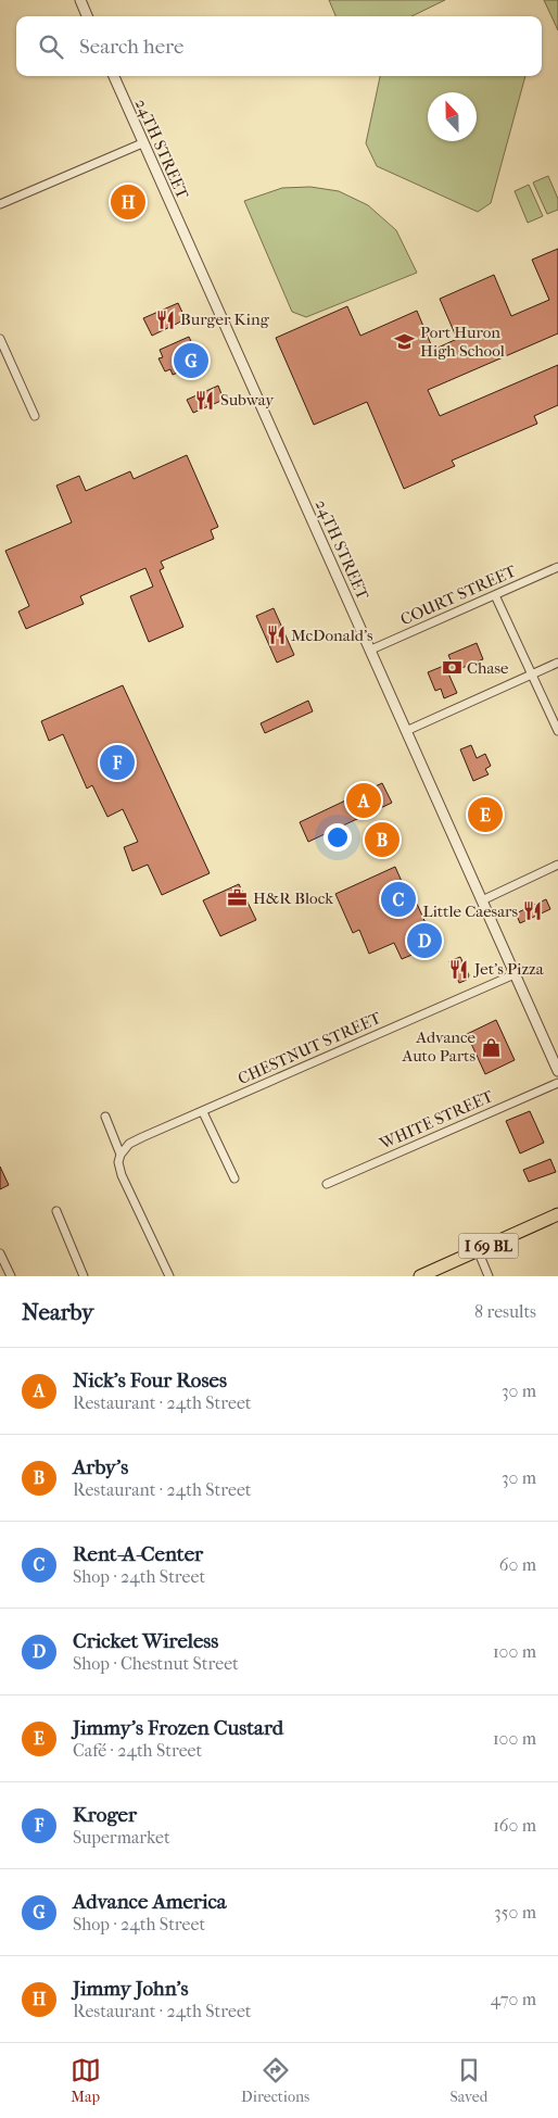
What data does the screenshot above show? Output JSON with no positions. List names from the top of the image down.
{
  "streets": {
    "main road": ["I 69 BL"],
    "street": [
      "24TH STREET",
      "COURT STREET",
      "CHESTNUT STREET",
      "WHITE STREET"
    ]
  },
  "crossings": [
    ["24TH STREET", "COURT STREET"],
    ["24TH STREET", "CHESTNUT STREET"]
  ],
  "places": {
    "restaurant": [
      "Burger King",
      "Subway",
      "McDonald's",
      "Little Caesars",
      "Jet's Pizza"
    ],
    "school or university": ["Port Huron High School"],
    "bank": ["Chase"],
    "office": ["H&R Block"],
    "shop": ["Advance Auto Parts"]
  },
  "north": "top",
  "page": {
    "search": "Search here",
    "pins": [
      "H",
      "G",
      "F",
      "A",
      "E",
      "B",
      "C",
      "D"
    ],
    "heading": ["Nearby", "8 results"],
    "list": [
      {
        "mark": "A",
        "name": "Nick's Four Roses",
        "note": "Restaurant · 24th Street",
        "value": "30 m"
      },
      {
        "mark": "B",
        "name": "Arby's",
        "note": "Restaurant · 24th Street",
        "value": "30 m"
      },
      {
        "mark": "C",
        "name": "Rent-A-Center",
        "note": "Shop · 24th Street",
        "value": "60 m"
      },
      {
        "mark": "D",
        "name": "Cricket Wireless",
        "note": "Shop · Chestnut Street",
        "value": "100 m"
      },
      {
        "mark": "E",
        "name": "Jimmy's Frozen Custard",
        "note": "Café · 24th Street",
        "value": "100 m"
      },
      {
        "mark": "F",
        "name": "Kroger",
        "note": "Supermarket",
        "value": "160 m"
      },
      {
        "mark": "G",
        "name": "Advance America",
        "note": "Shop · 24th Street",
        "value": "350 m"
      },
      {
        "mark": "H",
        "name": "Jimmy John's",
        "note": "Restaurant · 24th Street",
        "value": "470 m"
      }
    ],
    "nav": ["Map", "Directions", "Saved"]
  }
}
